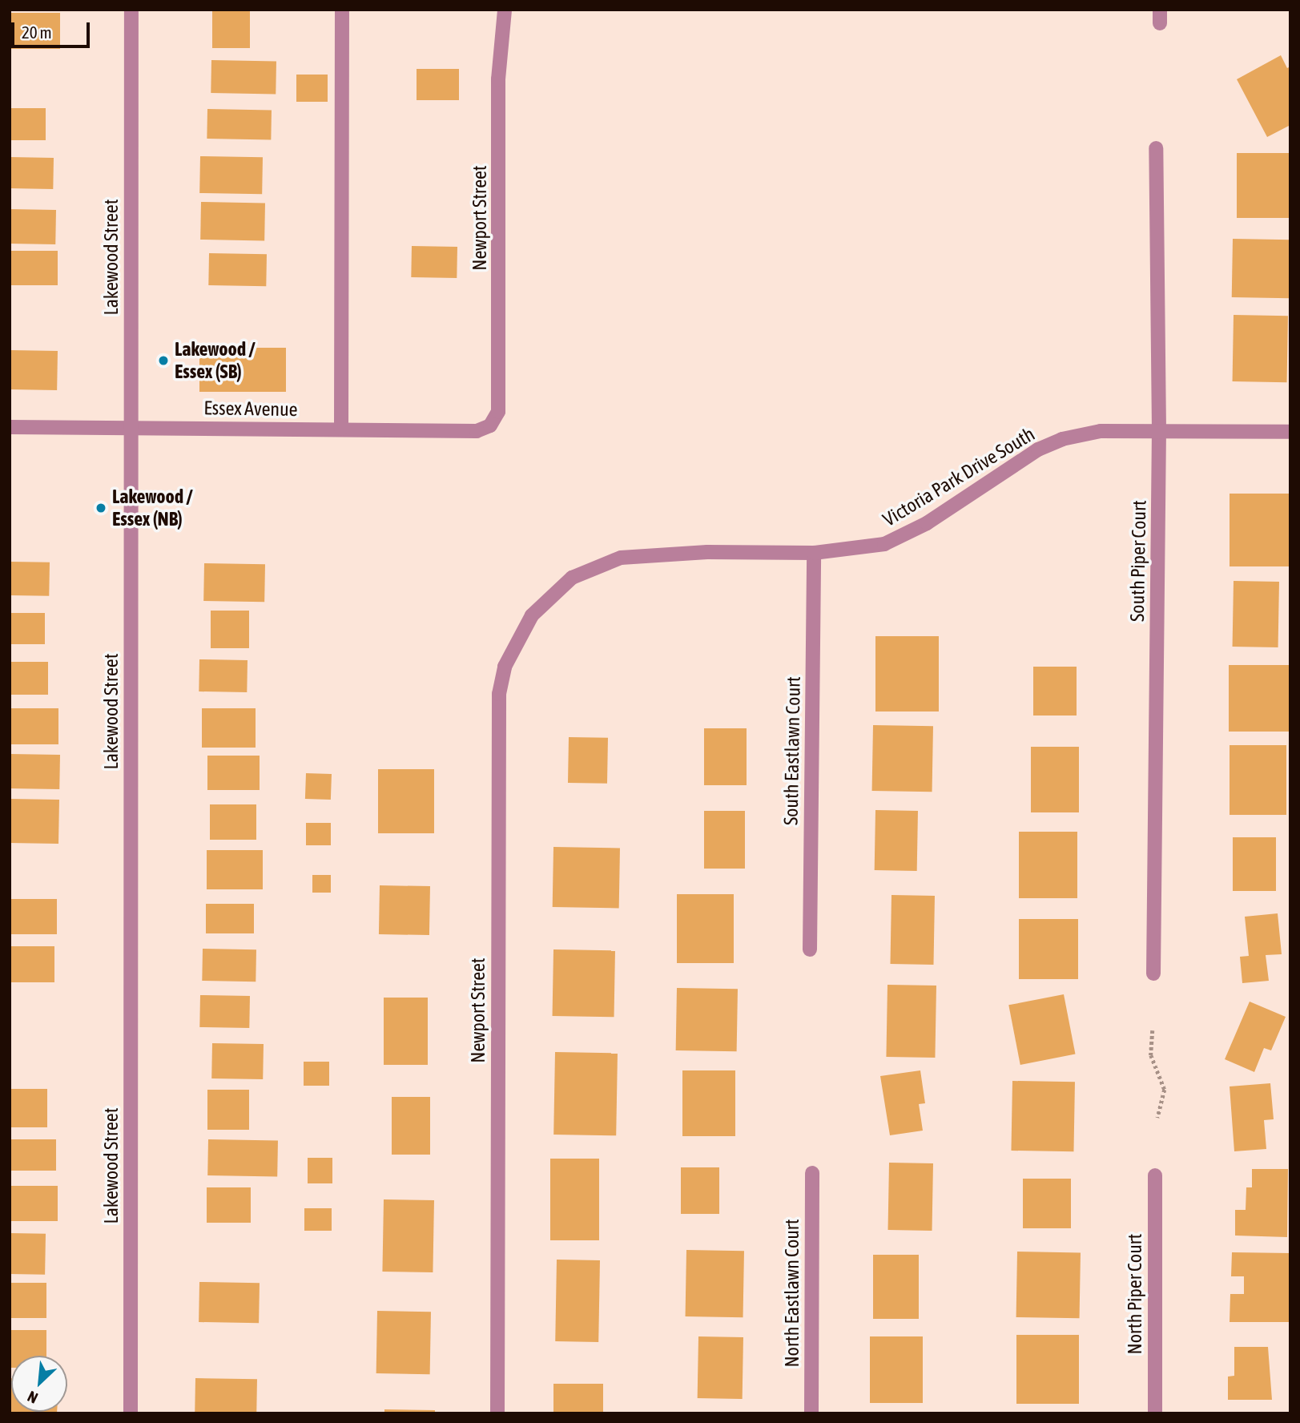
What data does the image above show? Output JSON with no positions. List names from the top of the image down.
{
  "streets": {
    "street": [
      "Newport Street",
      "Lakewood Street",
      "Essex Avenue",
      "Victoria Park Drive South",
      "South Piper Court",
      "South Eastlawn Court",
      "North Eastlawn Court",
      "North Piper Court"
    ]
  },
  "crossings": [
    ["Newport Street", "Essex Avenue"],
    ["Newport Street", "Victoria Park Drive South"],
    ["Lakewood Street", "Essex Avenue"],
    ["Victoria Park Drive South", "South Piper Court"],
    ["Victoria Park Drive South", "South Eastlawn Court"]
  ],
  "places": ["Lakewood / Essex (SB)", "Lakewood / Essex (NB)"],
  "scale_bar": "20 m",
  "north": "bottom left"
}
